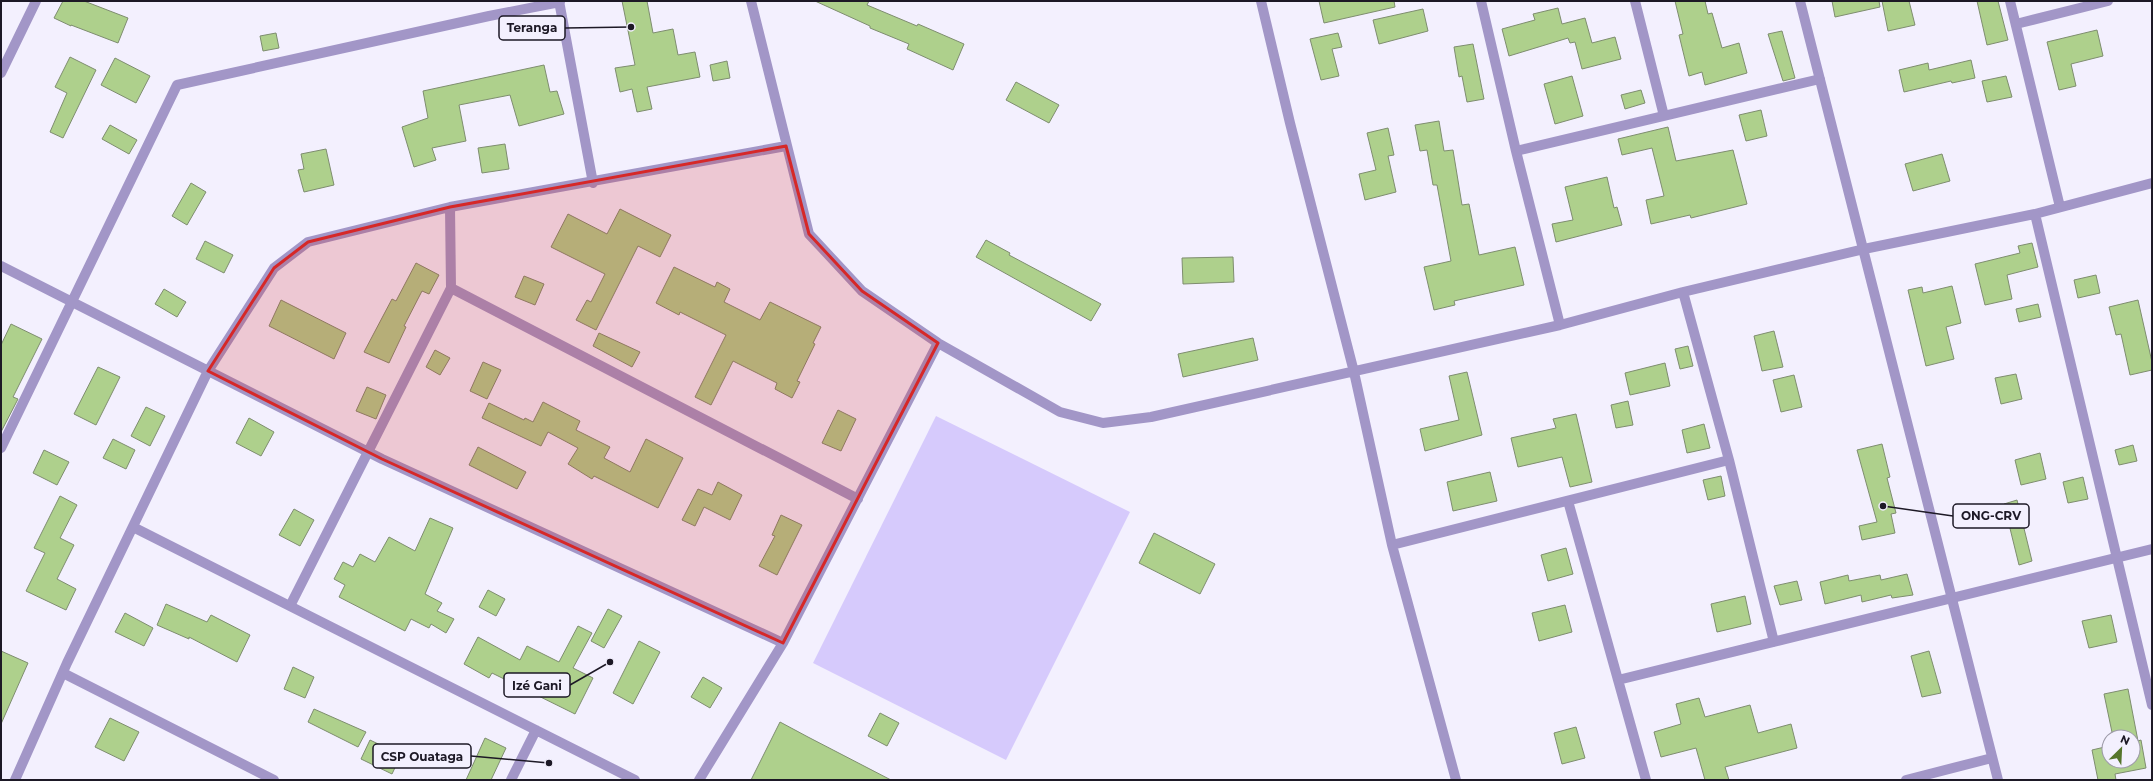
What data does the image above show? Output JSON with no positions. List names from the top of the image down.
{
  "places": [
    "Teranga",
    "ONG-CRV",
    "Izé Gani",
    "CSP Ouataga"
  ],
  "north": "top right"
}
